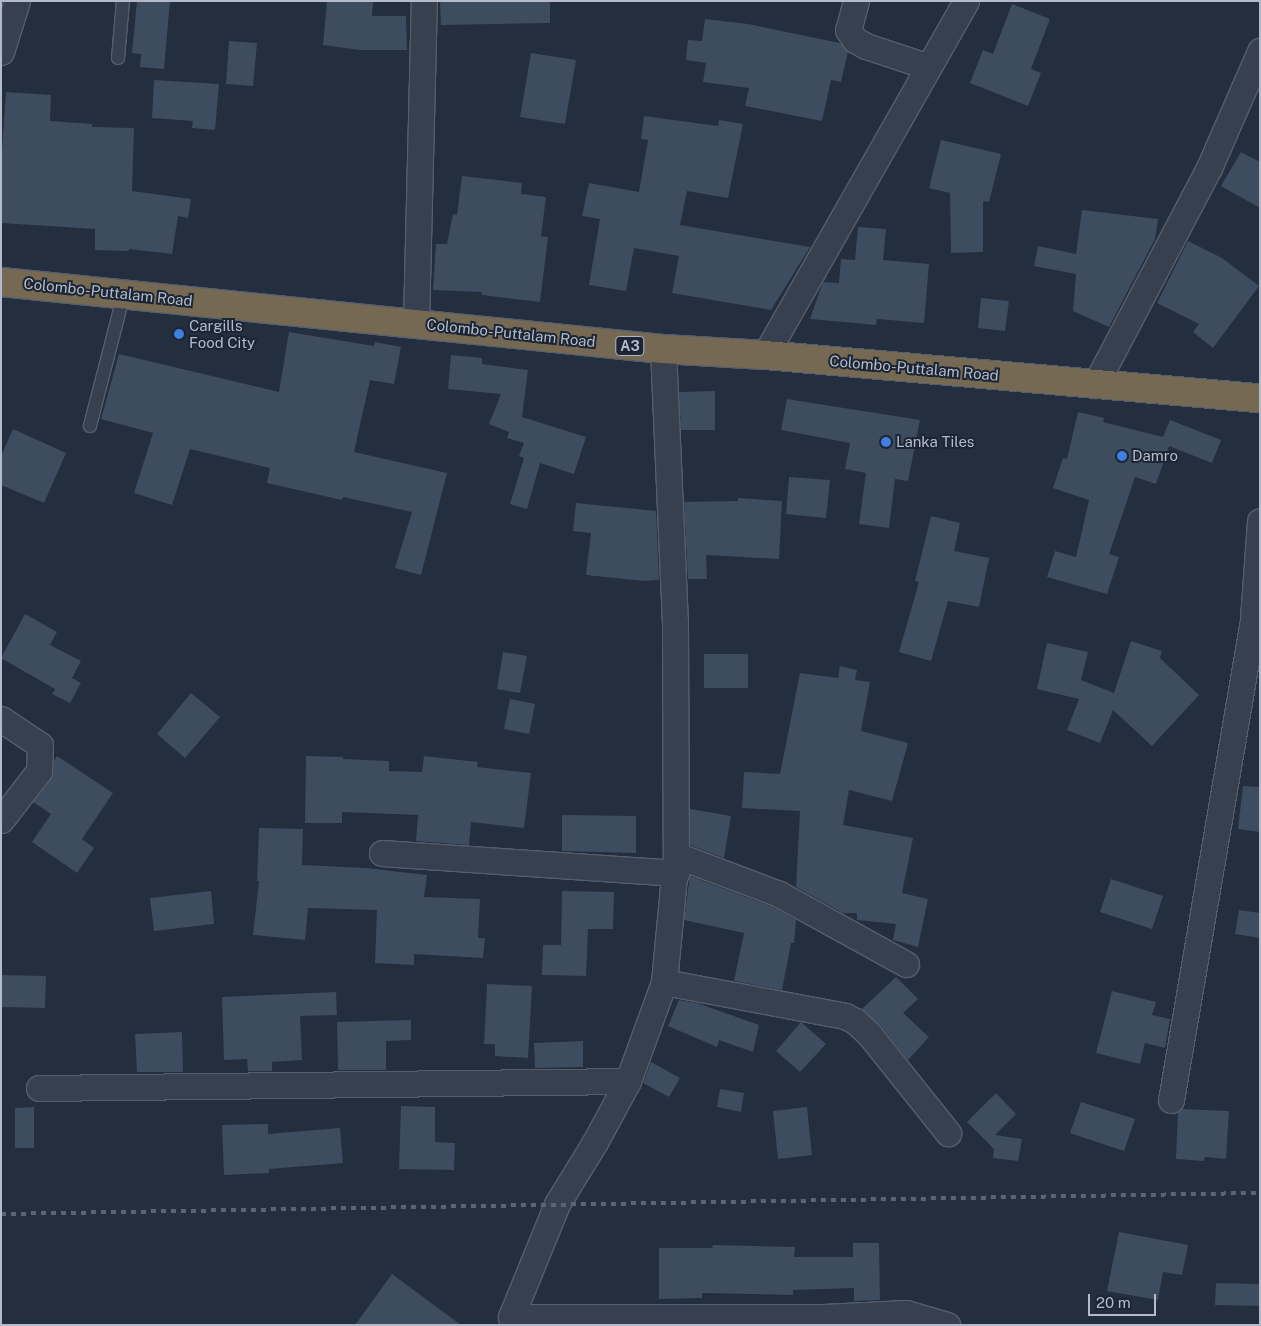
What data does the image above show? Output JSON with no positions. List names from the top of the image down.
{
  "streets": {
    "highway": ["Colombo-Puttalam Road", "A3"]
  },
  "places": ["Cargills Food City", "Lanka Tiles", "Damro"],
  "scale_bar": "20 m"
}
